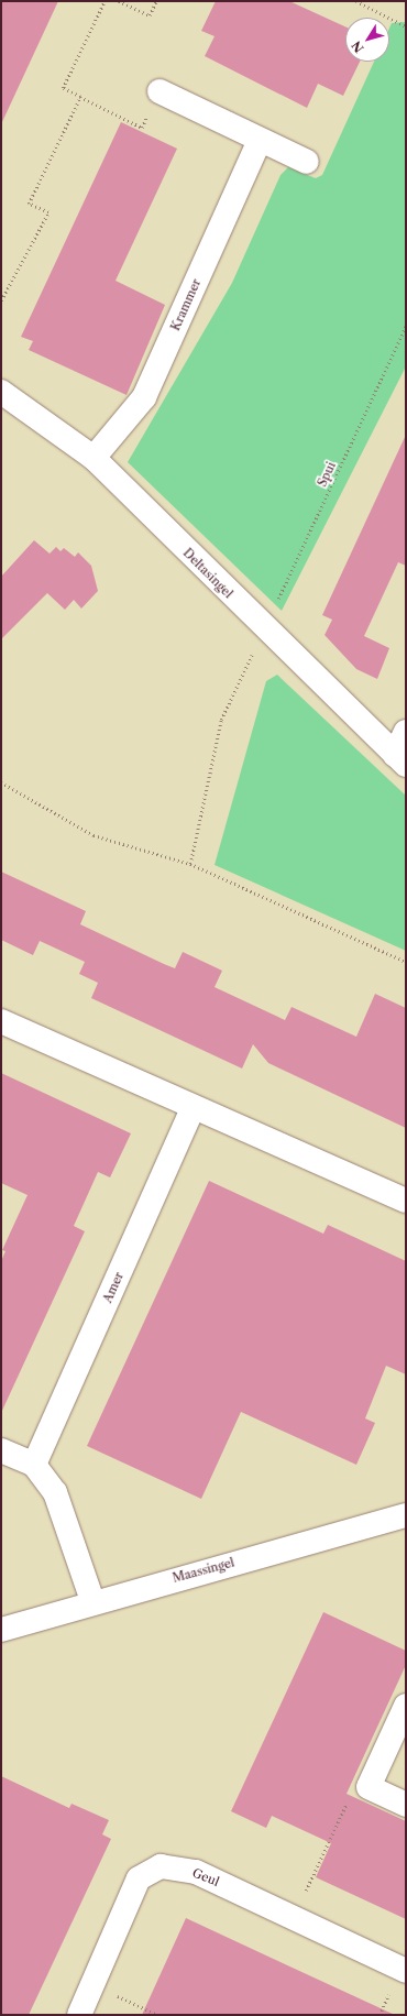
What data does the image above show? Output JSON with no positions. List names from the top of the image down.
{
  "streets": {
    "street": [
      "Krammer",
      "Deltasingel",
      "Amer",
      "Maassingel",
      "Geul"
    ],
    "path": ["Spui"]
  },
  "crossings": [
    ["Krammer", "Deltasingel"],
    ["Spui", "Deltasingel"]
  ],
  "north": "bottom left"
}
